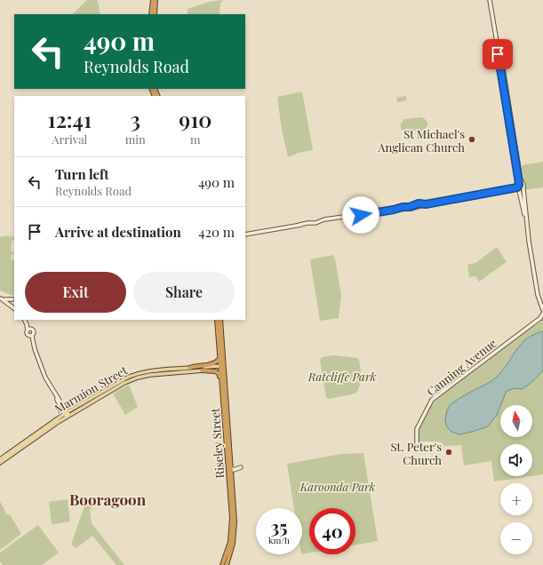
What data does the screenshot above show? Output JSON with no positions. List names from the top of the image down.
{
  "streets": {
    "highway": ["Riseley Street"],
    "main road": ["Marmion Street"],
    "street": ["Canning Avenue"]
  },
  "crossings": [
    ["Marmion Street", "Riseley Street"]
  ],
  "districts": ["Booragoon"],
  "parks": ["Ratcliffe Park", "Karoonda Park"],
  "places": ["St Michael's Anglican Church", "St. Peter's Church"],
  "north": "top",
  "page": {
    "turn": ["490 m", "Reynolds Road"],
    "eta": [
      "12:41",
      "Arrival",
      "3",
      "min",
      "910",
      "m"
    ],
    "list": [
      {
        "name": "Turn left",
        "note": "Reynolds Road",
        "value": "490 m"
      },
      {
        "name": "Arrive at destination",
        "value": "420 m"
      }
    ],
    "buttons": ["Exit", "Share"],
    "map_buttons": ["+", "−"],
    "speed": "35 km/h",
    "limit": "40"
  }
}
